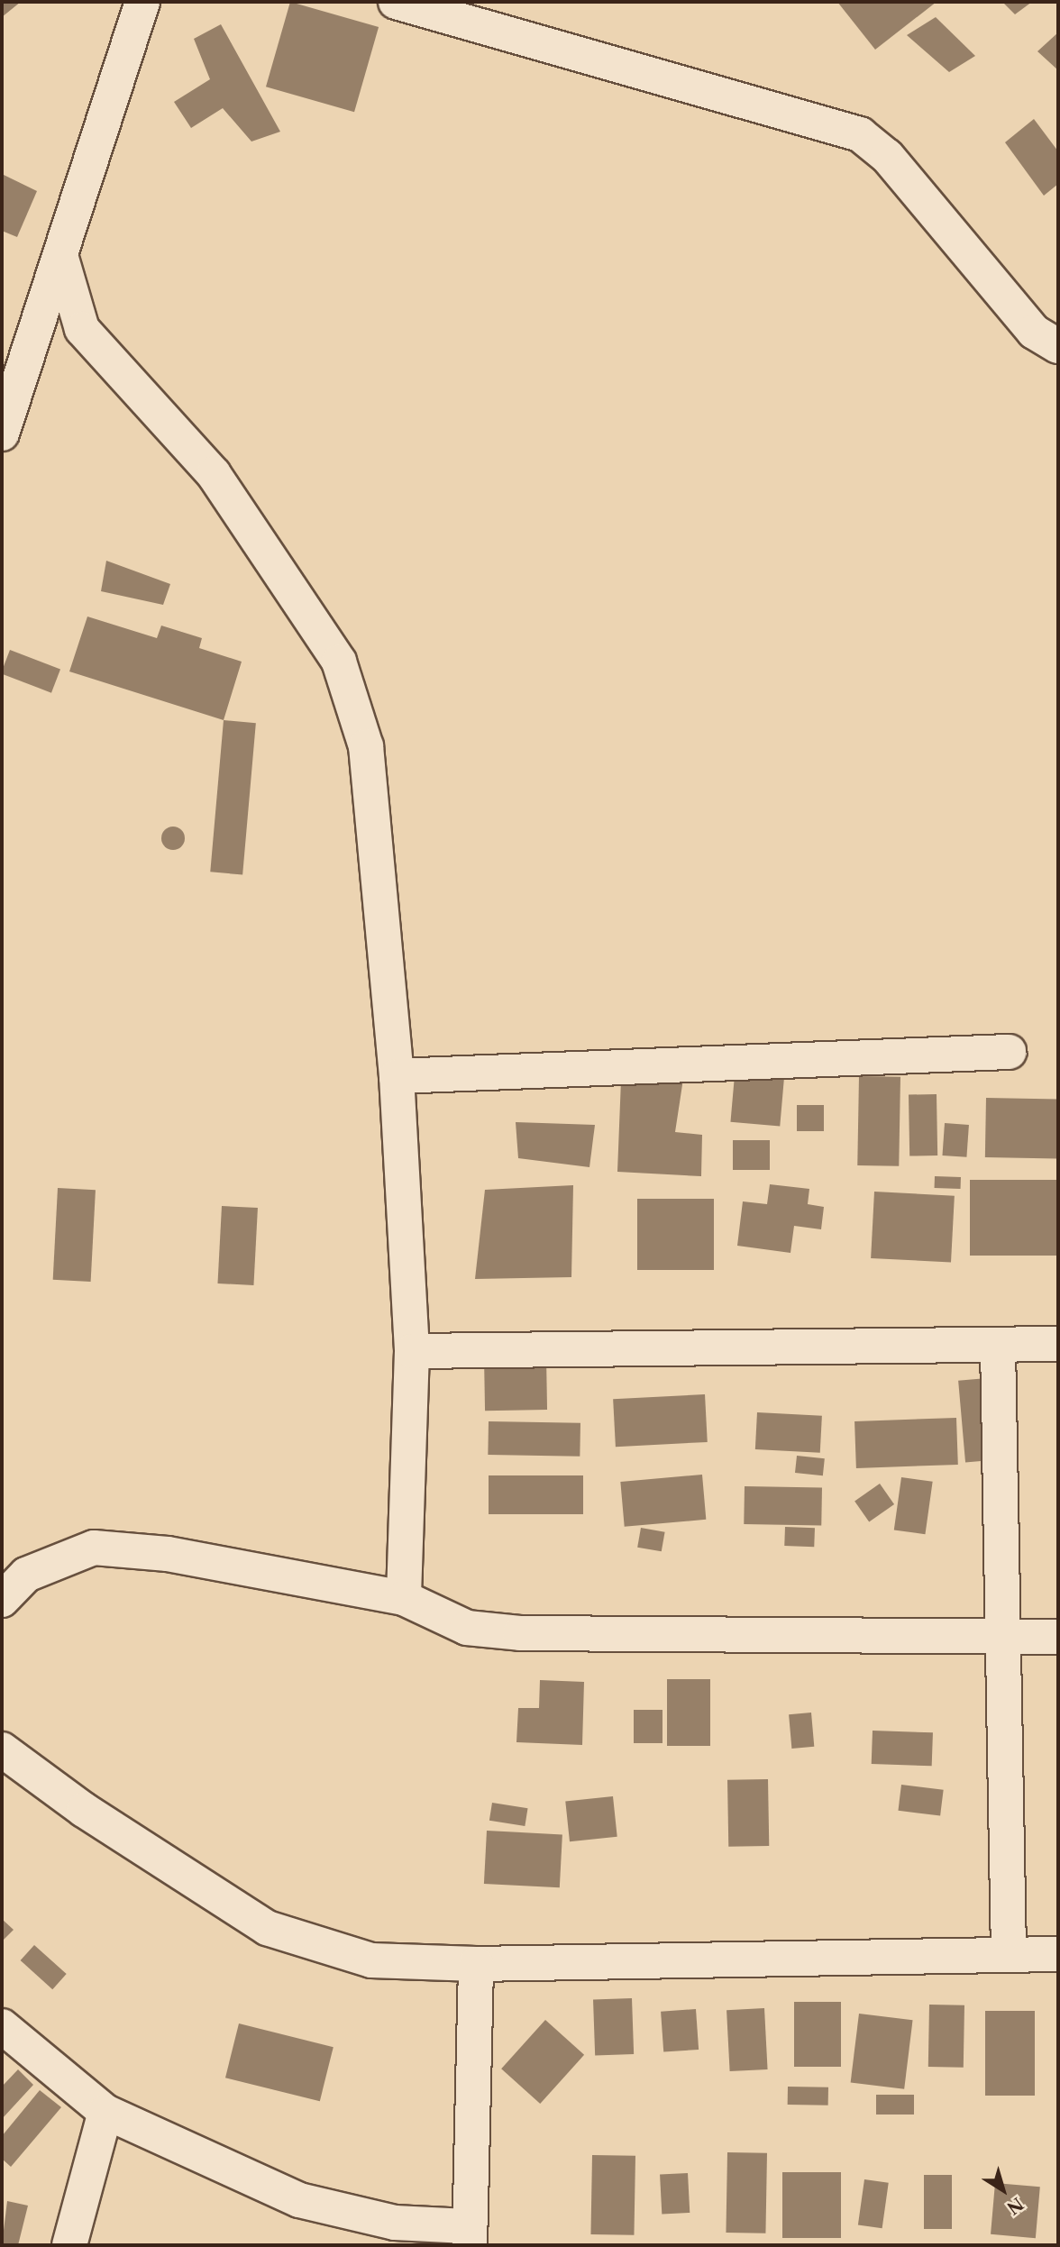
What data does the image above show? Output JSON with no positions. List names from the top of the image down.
{
  "north": "bottom right"
}
